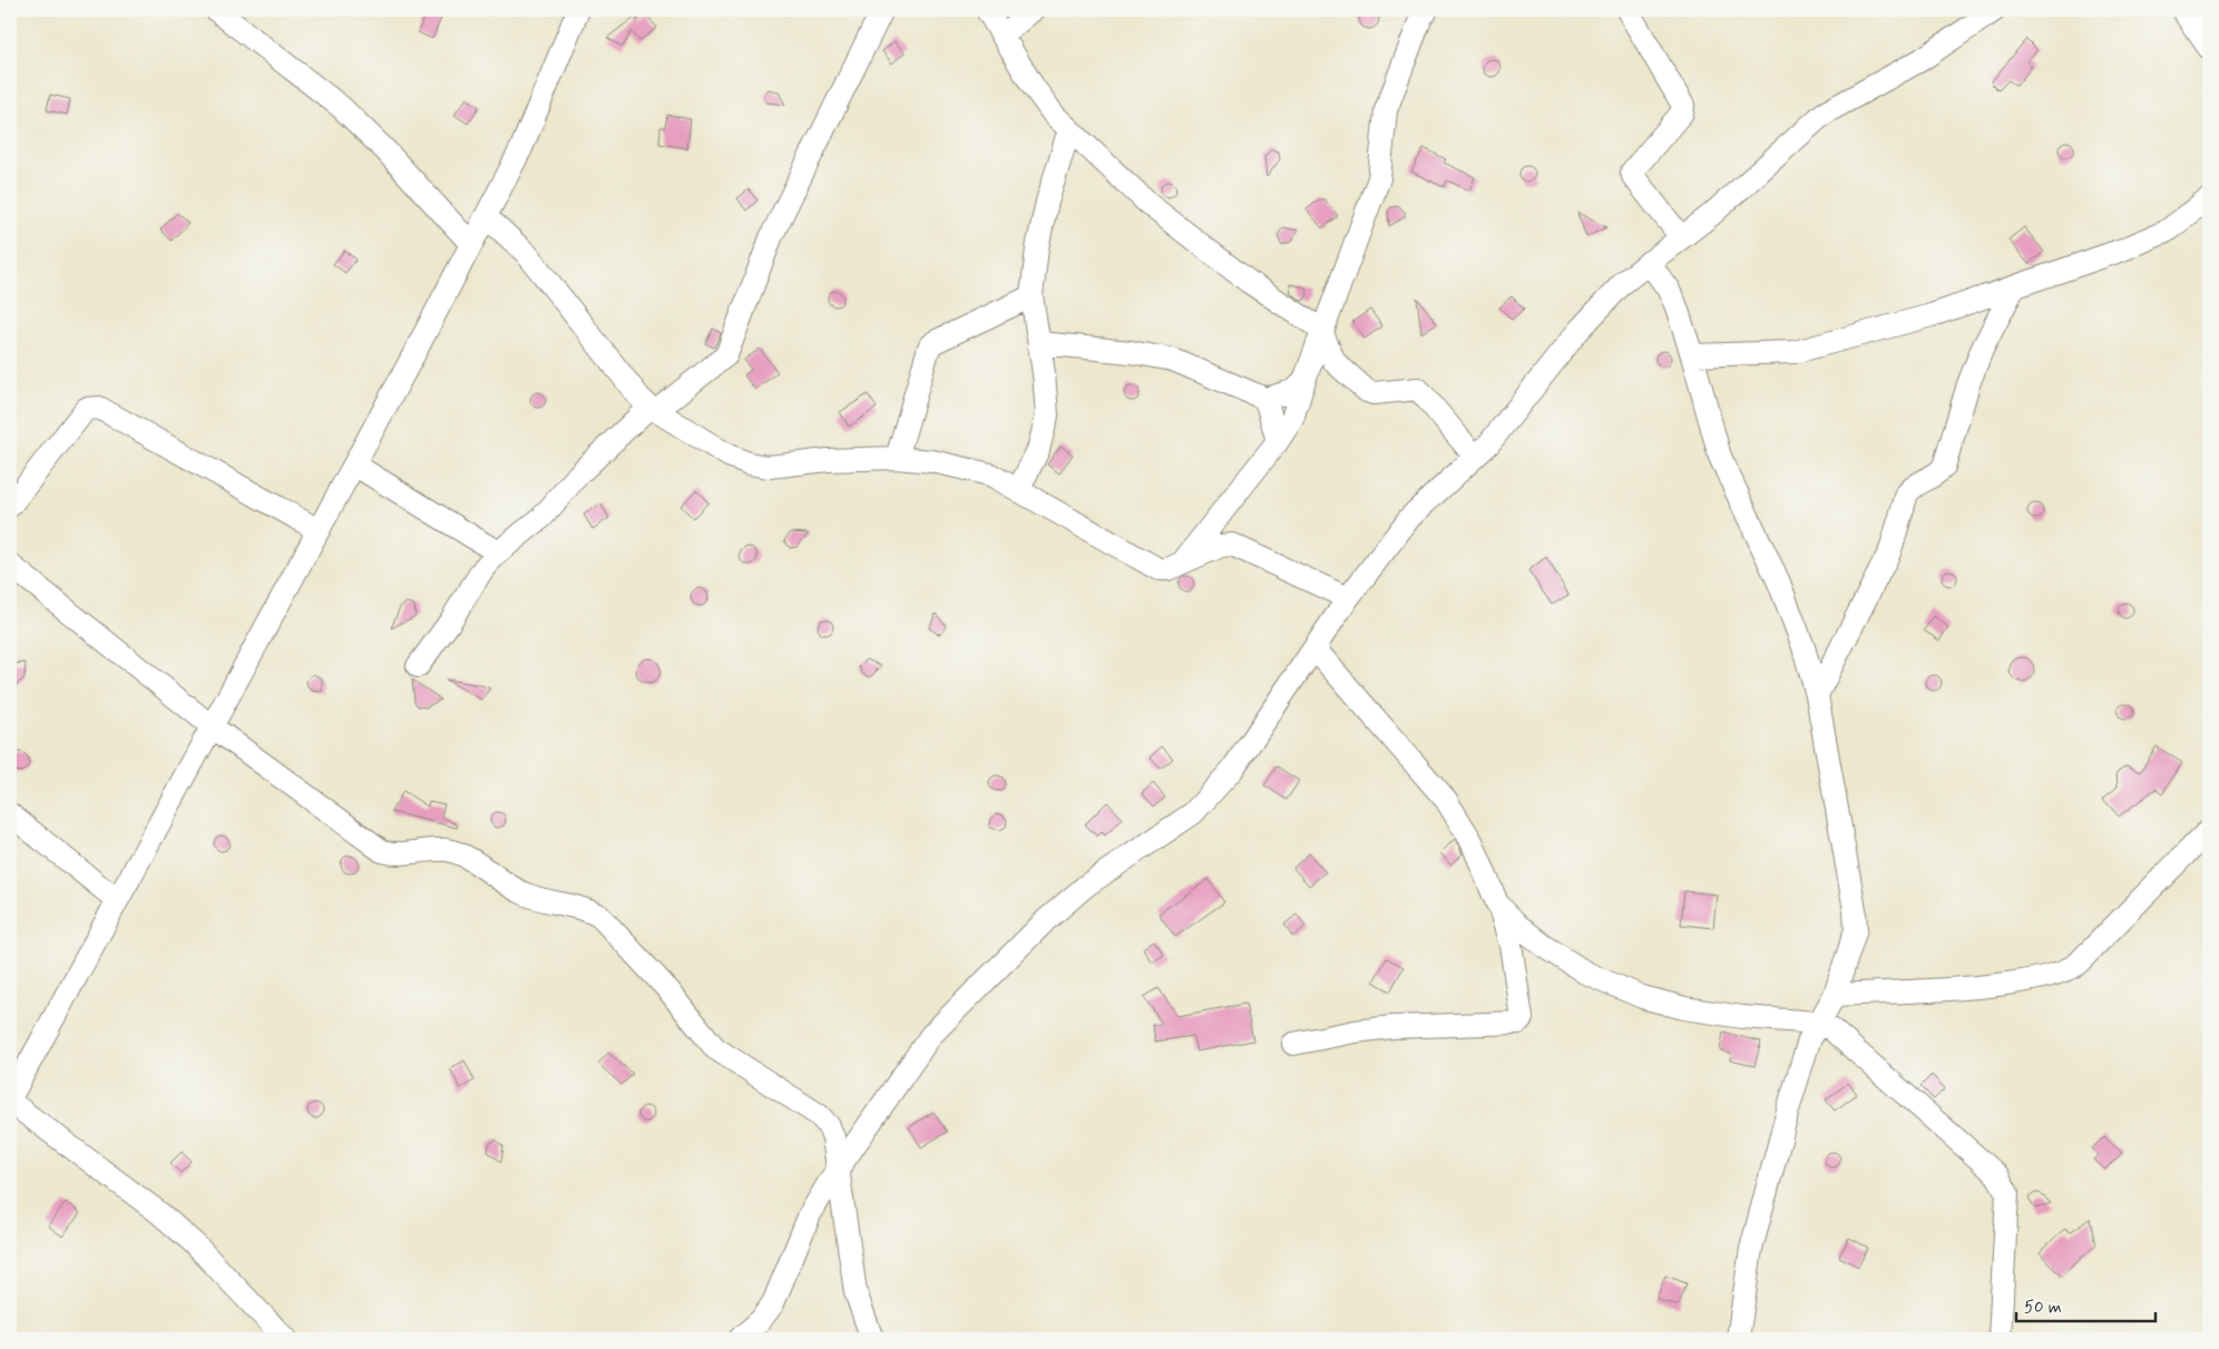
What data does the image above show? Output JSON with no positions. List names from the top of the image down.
{
  "scale_bar": "50 m"
}
